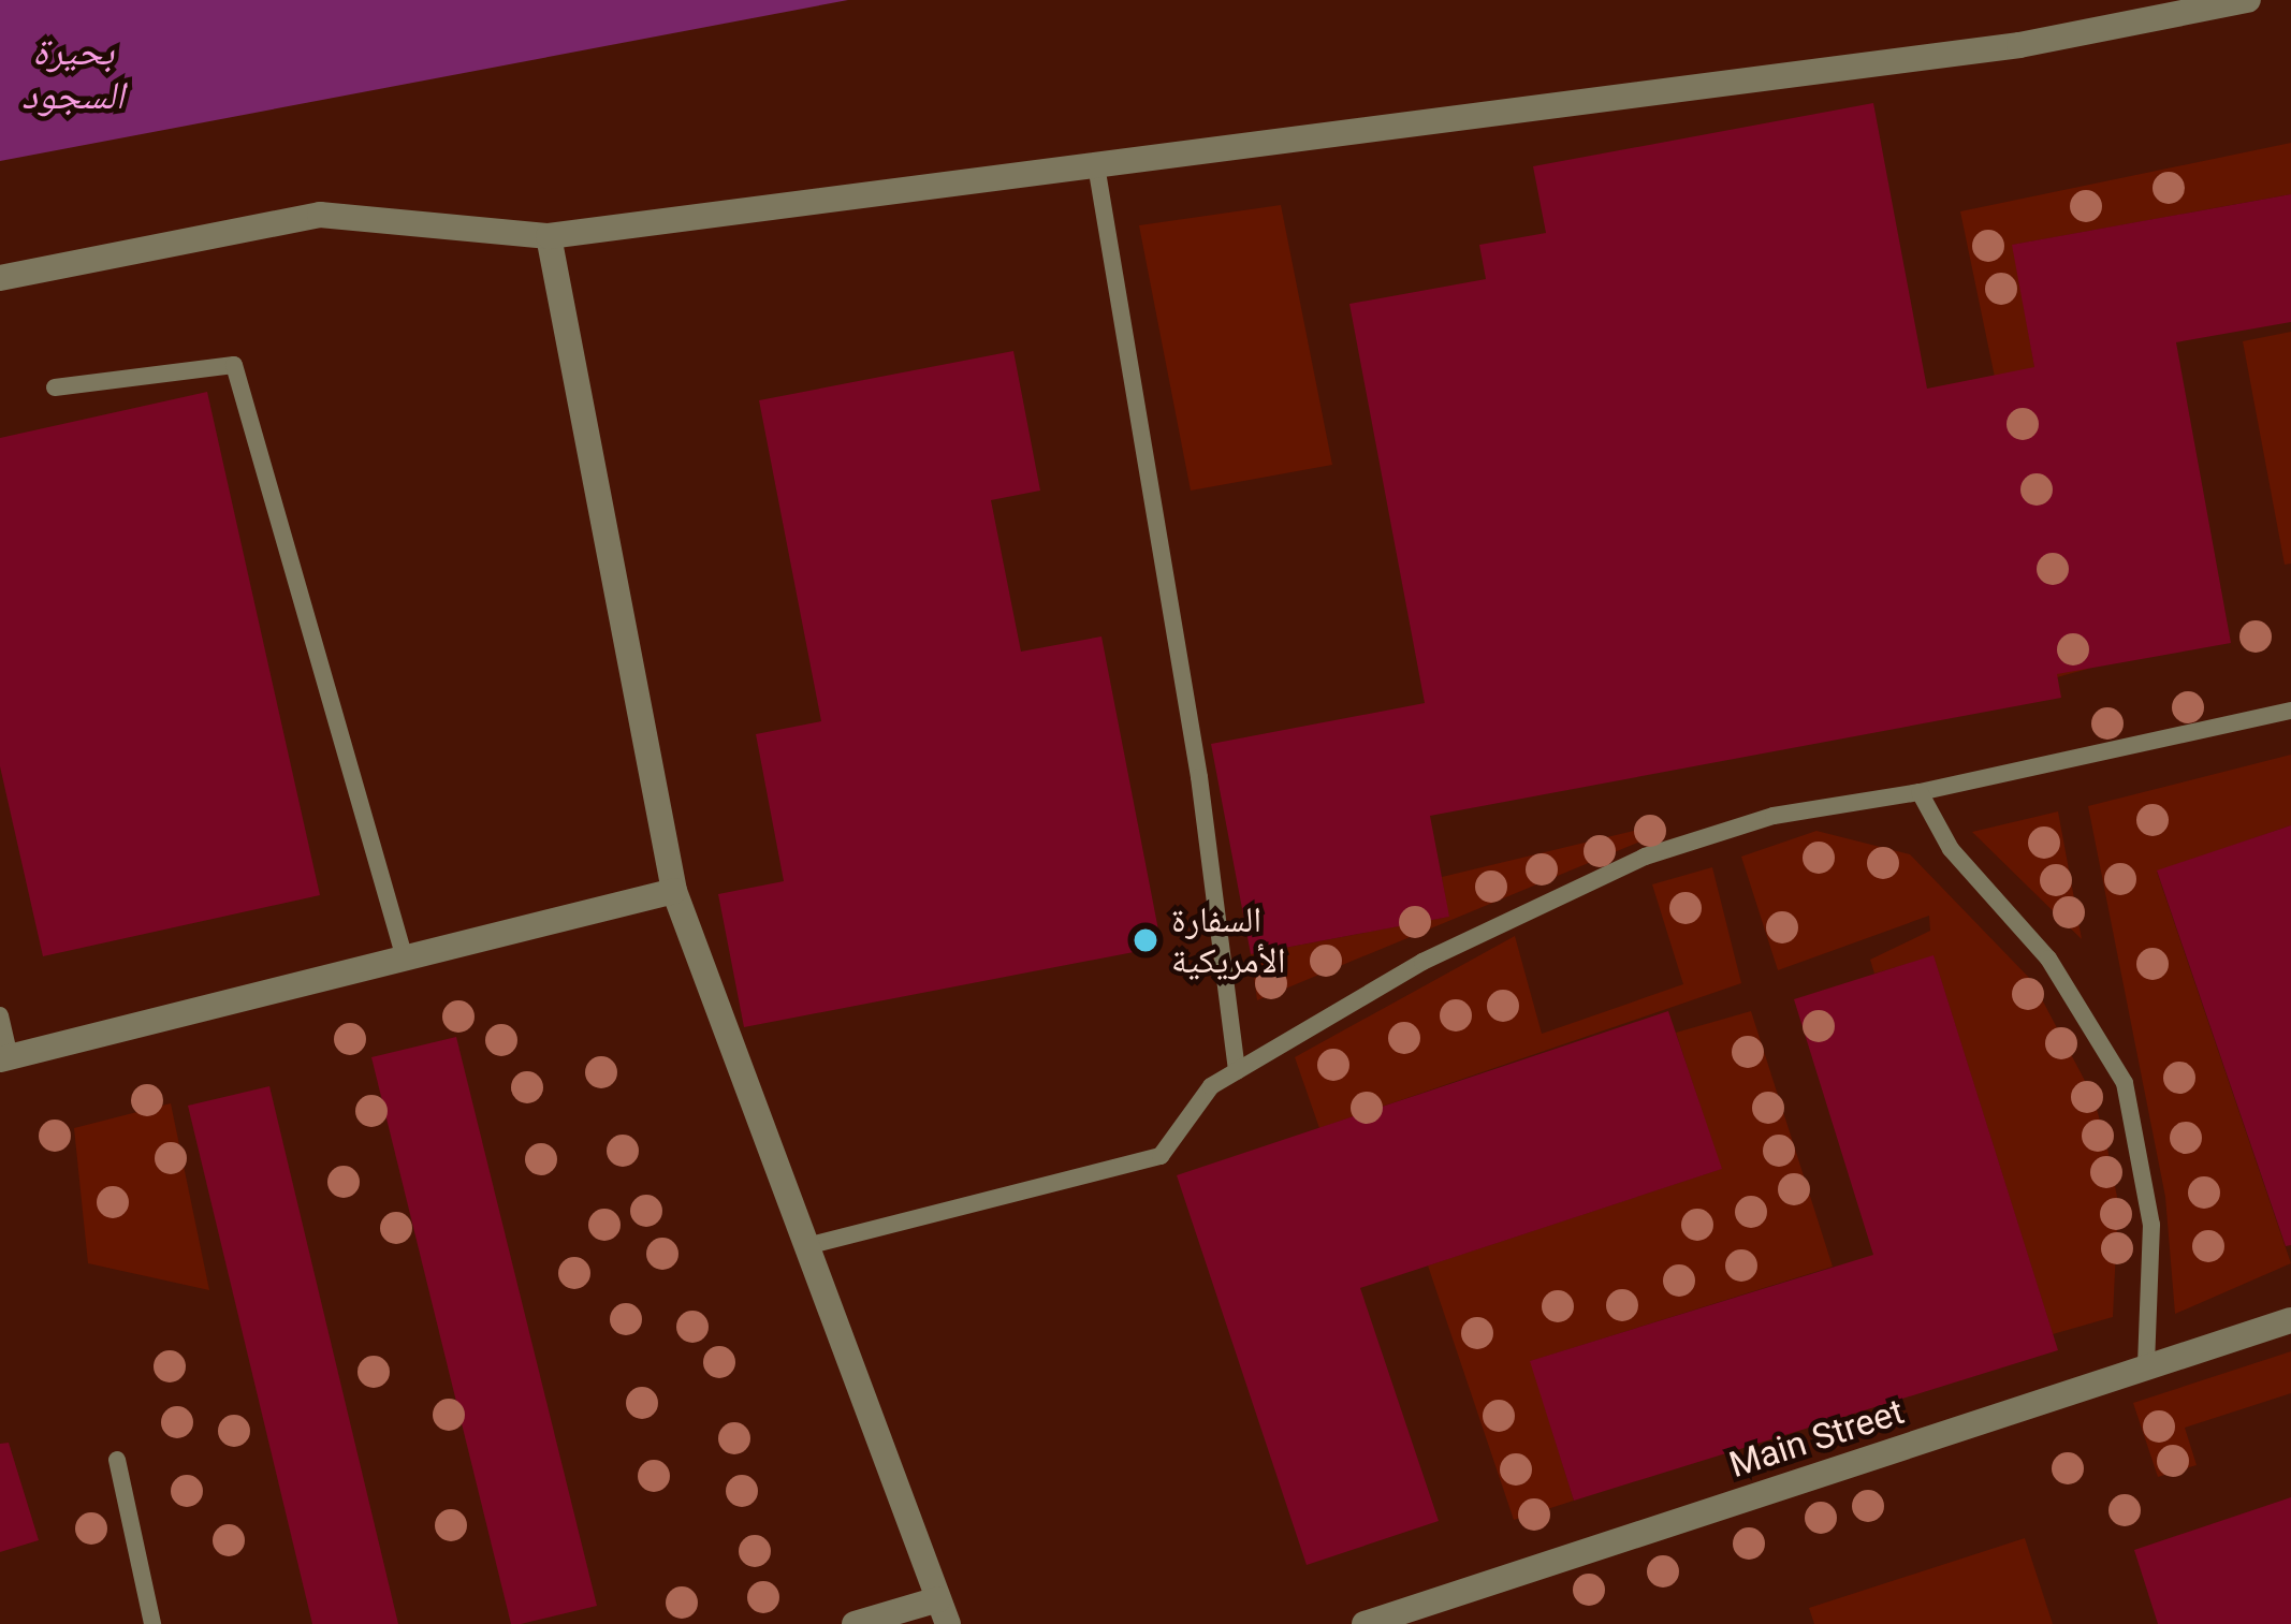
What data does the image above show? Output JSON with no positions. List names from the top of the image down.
{
  "streets": {
    "street": ["Main Street"]
  },
  "water": ["بحيرة السجود"],
  "places": ["السفارة الأمريكية"]
}
